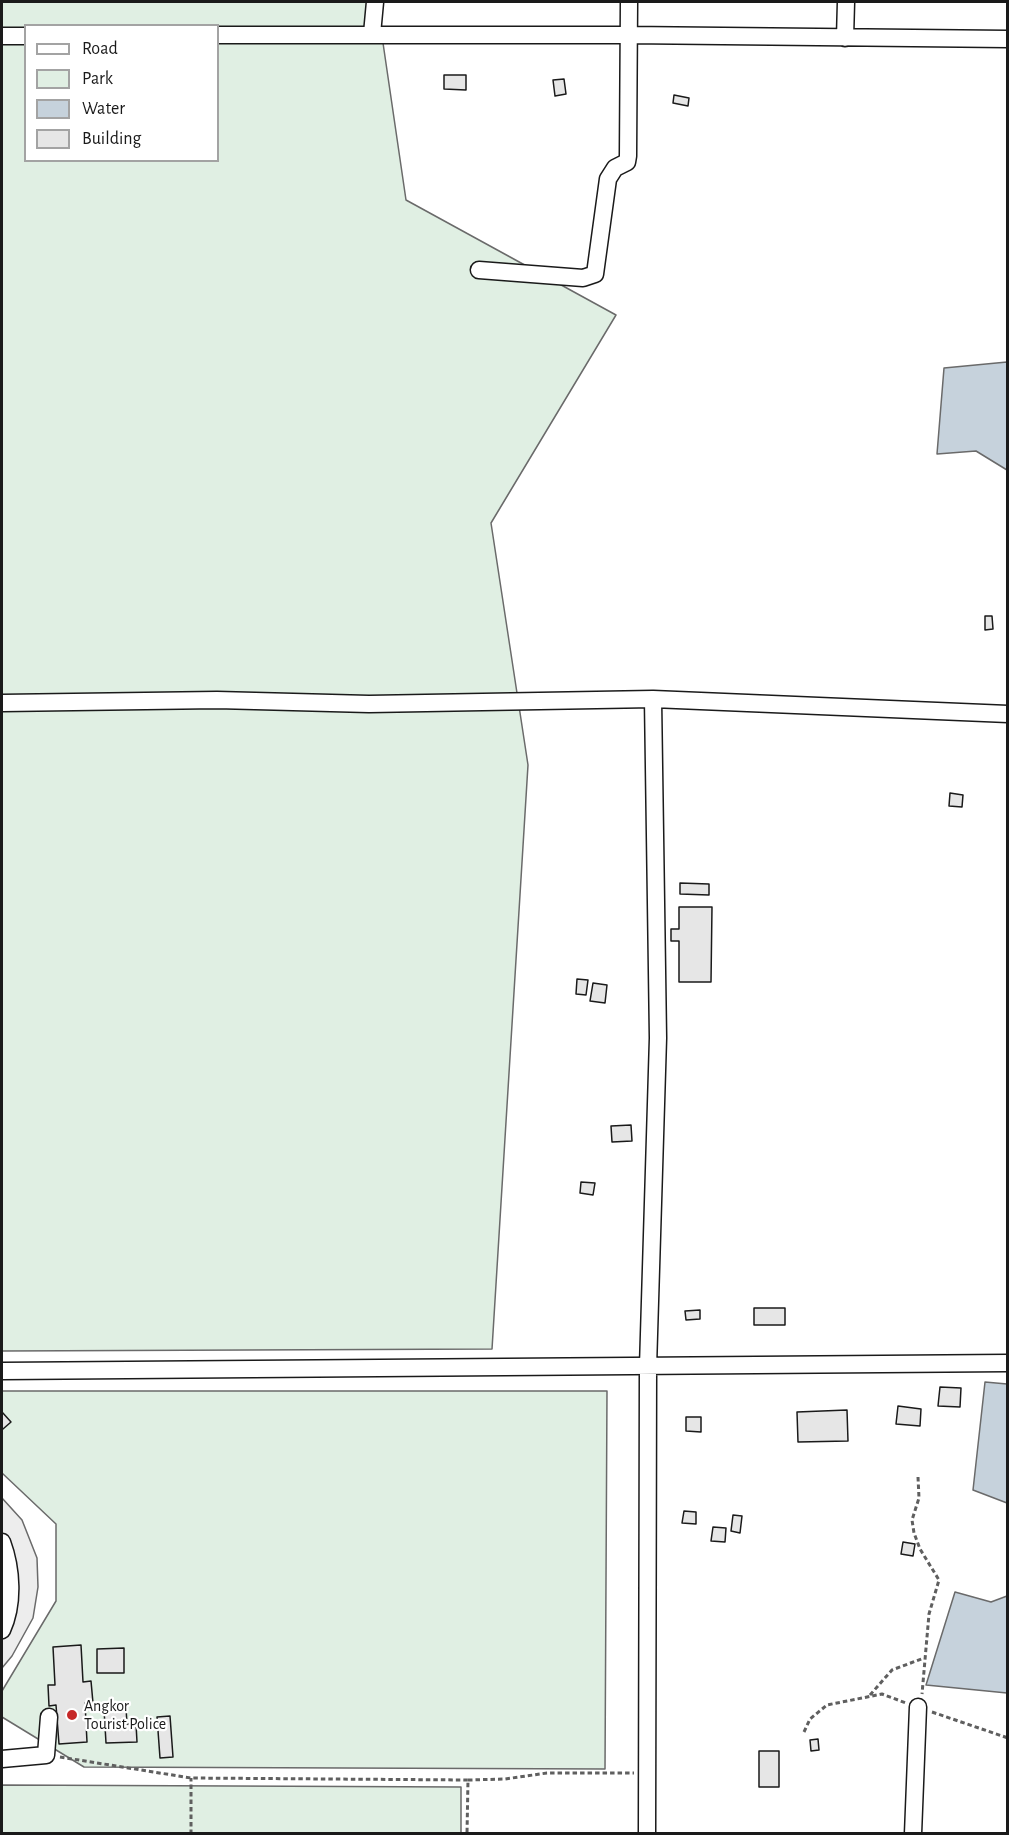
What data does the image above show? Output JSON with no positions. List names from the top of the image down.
{
  "places": ["Angkor Tourist Police"],
  "legend": [
    "Road",
    "Park",
    "Water",
    "Building"
  ]
}
